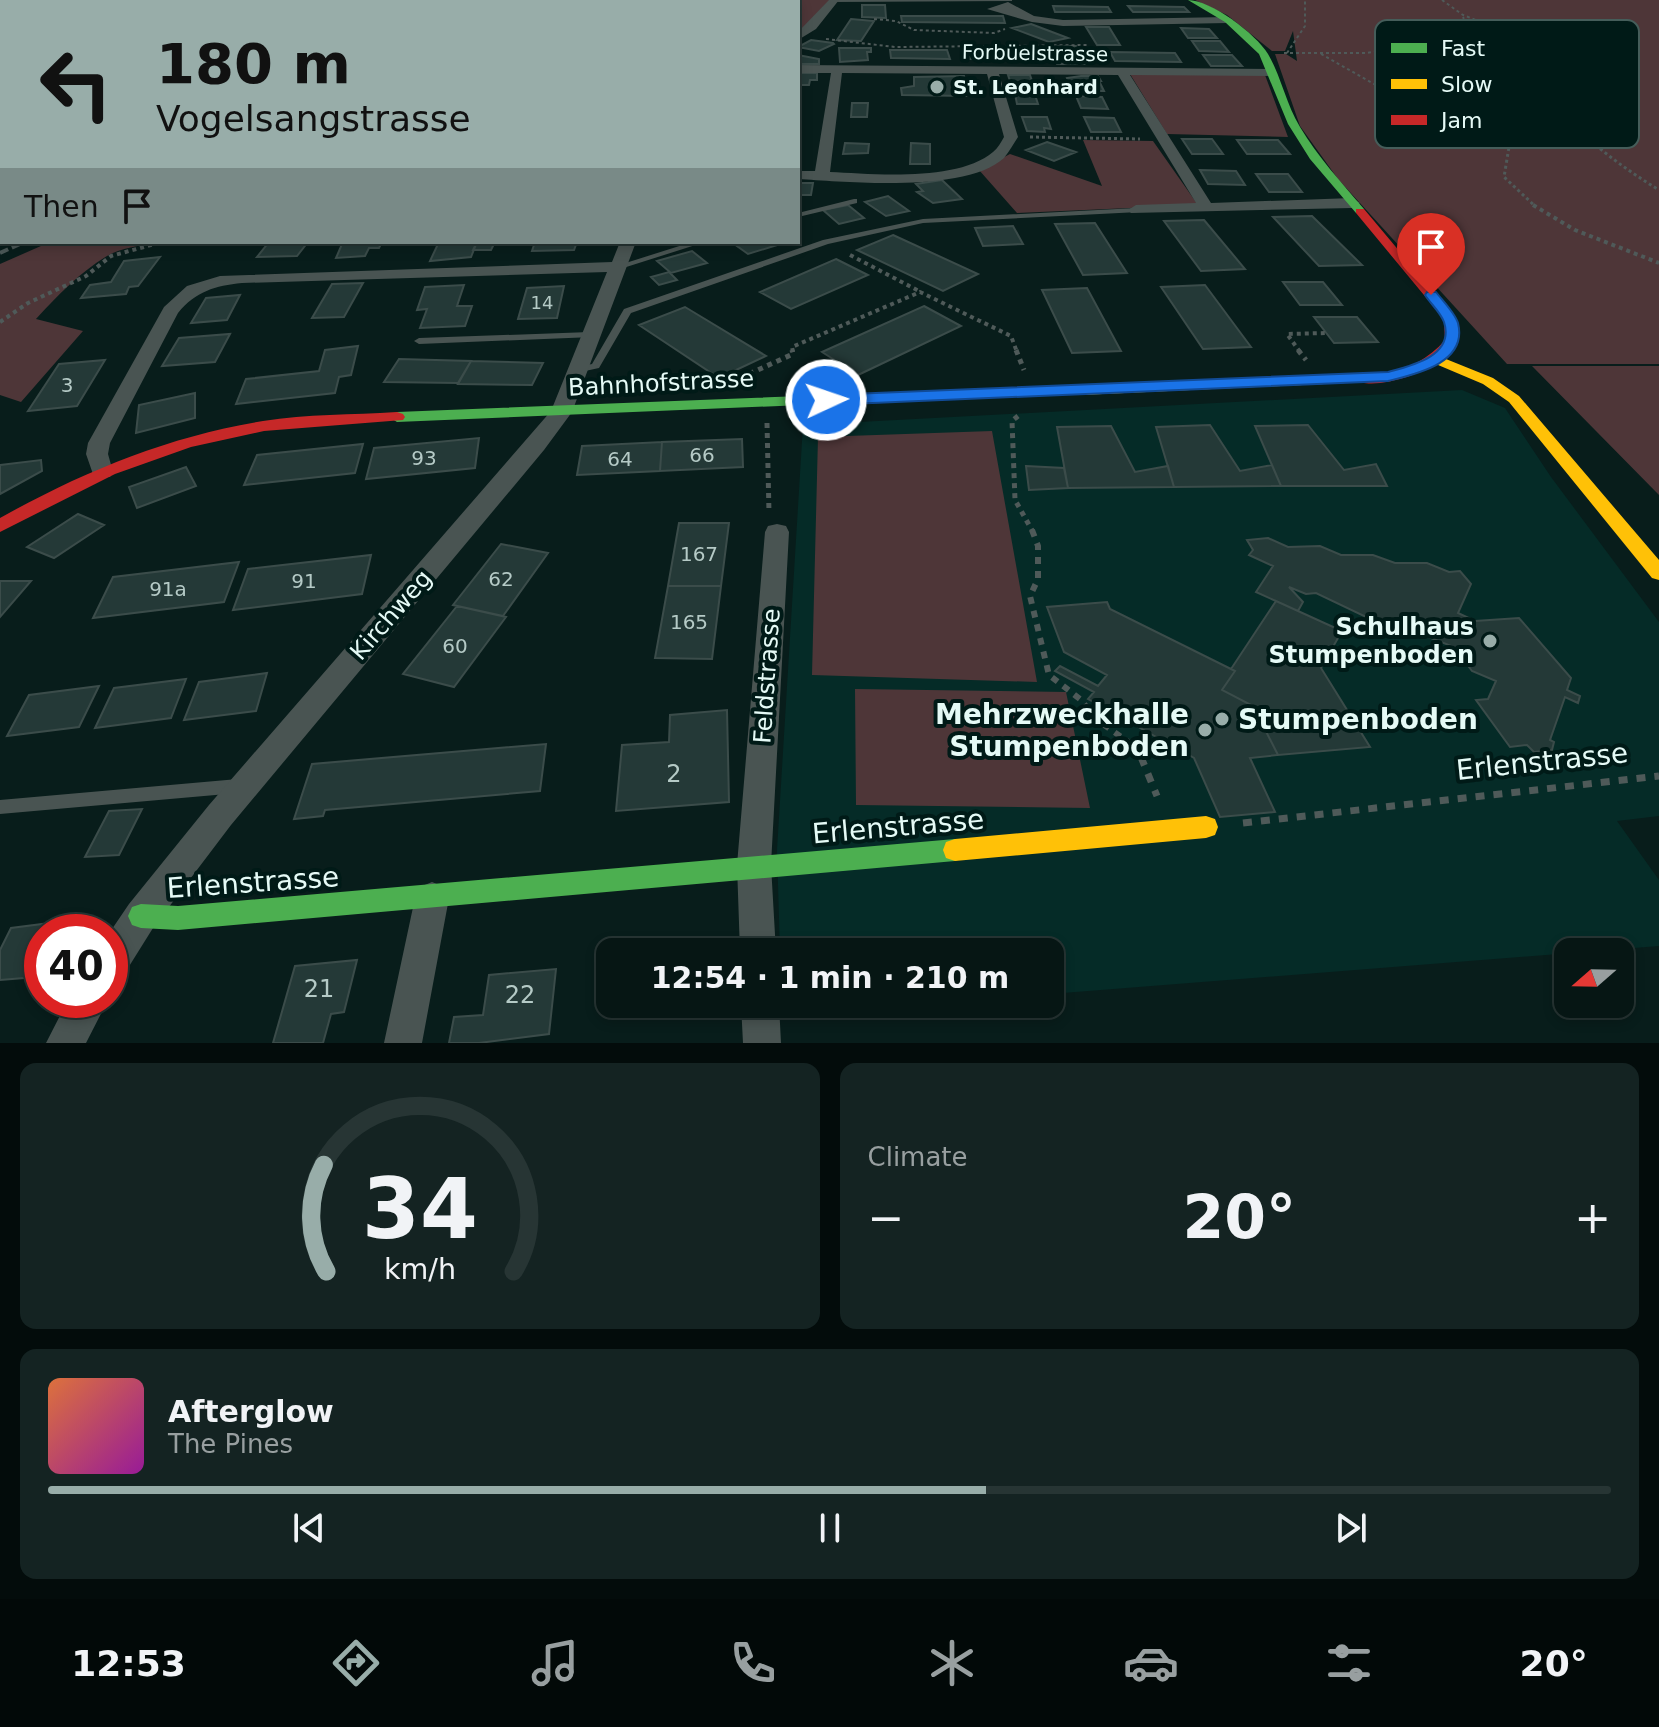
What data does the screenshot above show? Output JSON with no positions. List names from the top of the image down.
{
  "streets": {
    "street": [
      "Forbüelstrasse",
      "Bahnhofstrasse",
      "Kirchweg",
      "Feldstrasse",
      "Erlenstrasse"
    ]
  },
  "crossings": [
    ["Bahnhofstrasse", "Kirchweg"],
    ["Kirchweg", "Erlenstrasse"],
    ["Feldstrasse", "Erlenstrasse"]
  ],
  "places": [
    "St. Leonhard",
    "Schulhaus Stumpenboden",
    "Stumpenboden",
    "Mehrzweckhalle Stumpenboden"
  ],
  "house_numbers": [
    "14",
    "3",
    "66",
    "93",
    "64",
    "167",
    "62",
    "91",
    "91a",
    "165",
    "60",
    "2",
    "21",
    "22"
  ],
  "legend": ["Fast", "Slow", "Jam"],
  "north": "left",
  "page": {
    "turn": ["180 m", "Vogelsangstrasse"],
    "then": "Then",
    "limit": "40",
    "trip": "12:54 · 1 min · 210 m",
    "tile": "Climate",
    "heat": ["−", "20°", "+"],
    "song": ["Afterglow", "The Pines"],
    "tabs": ["12:53", "20°"],
    "gauge": ["34", "km/h"]
  }
}
